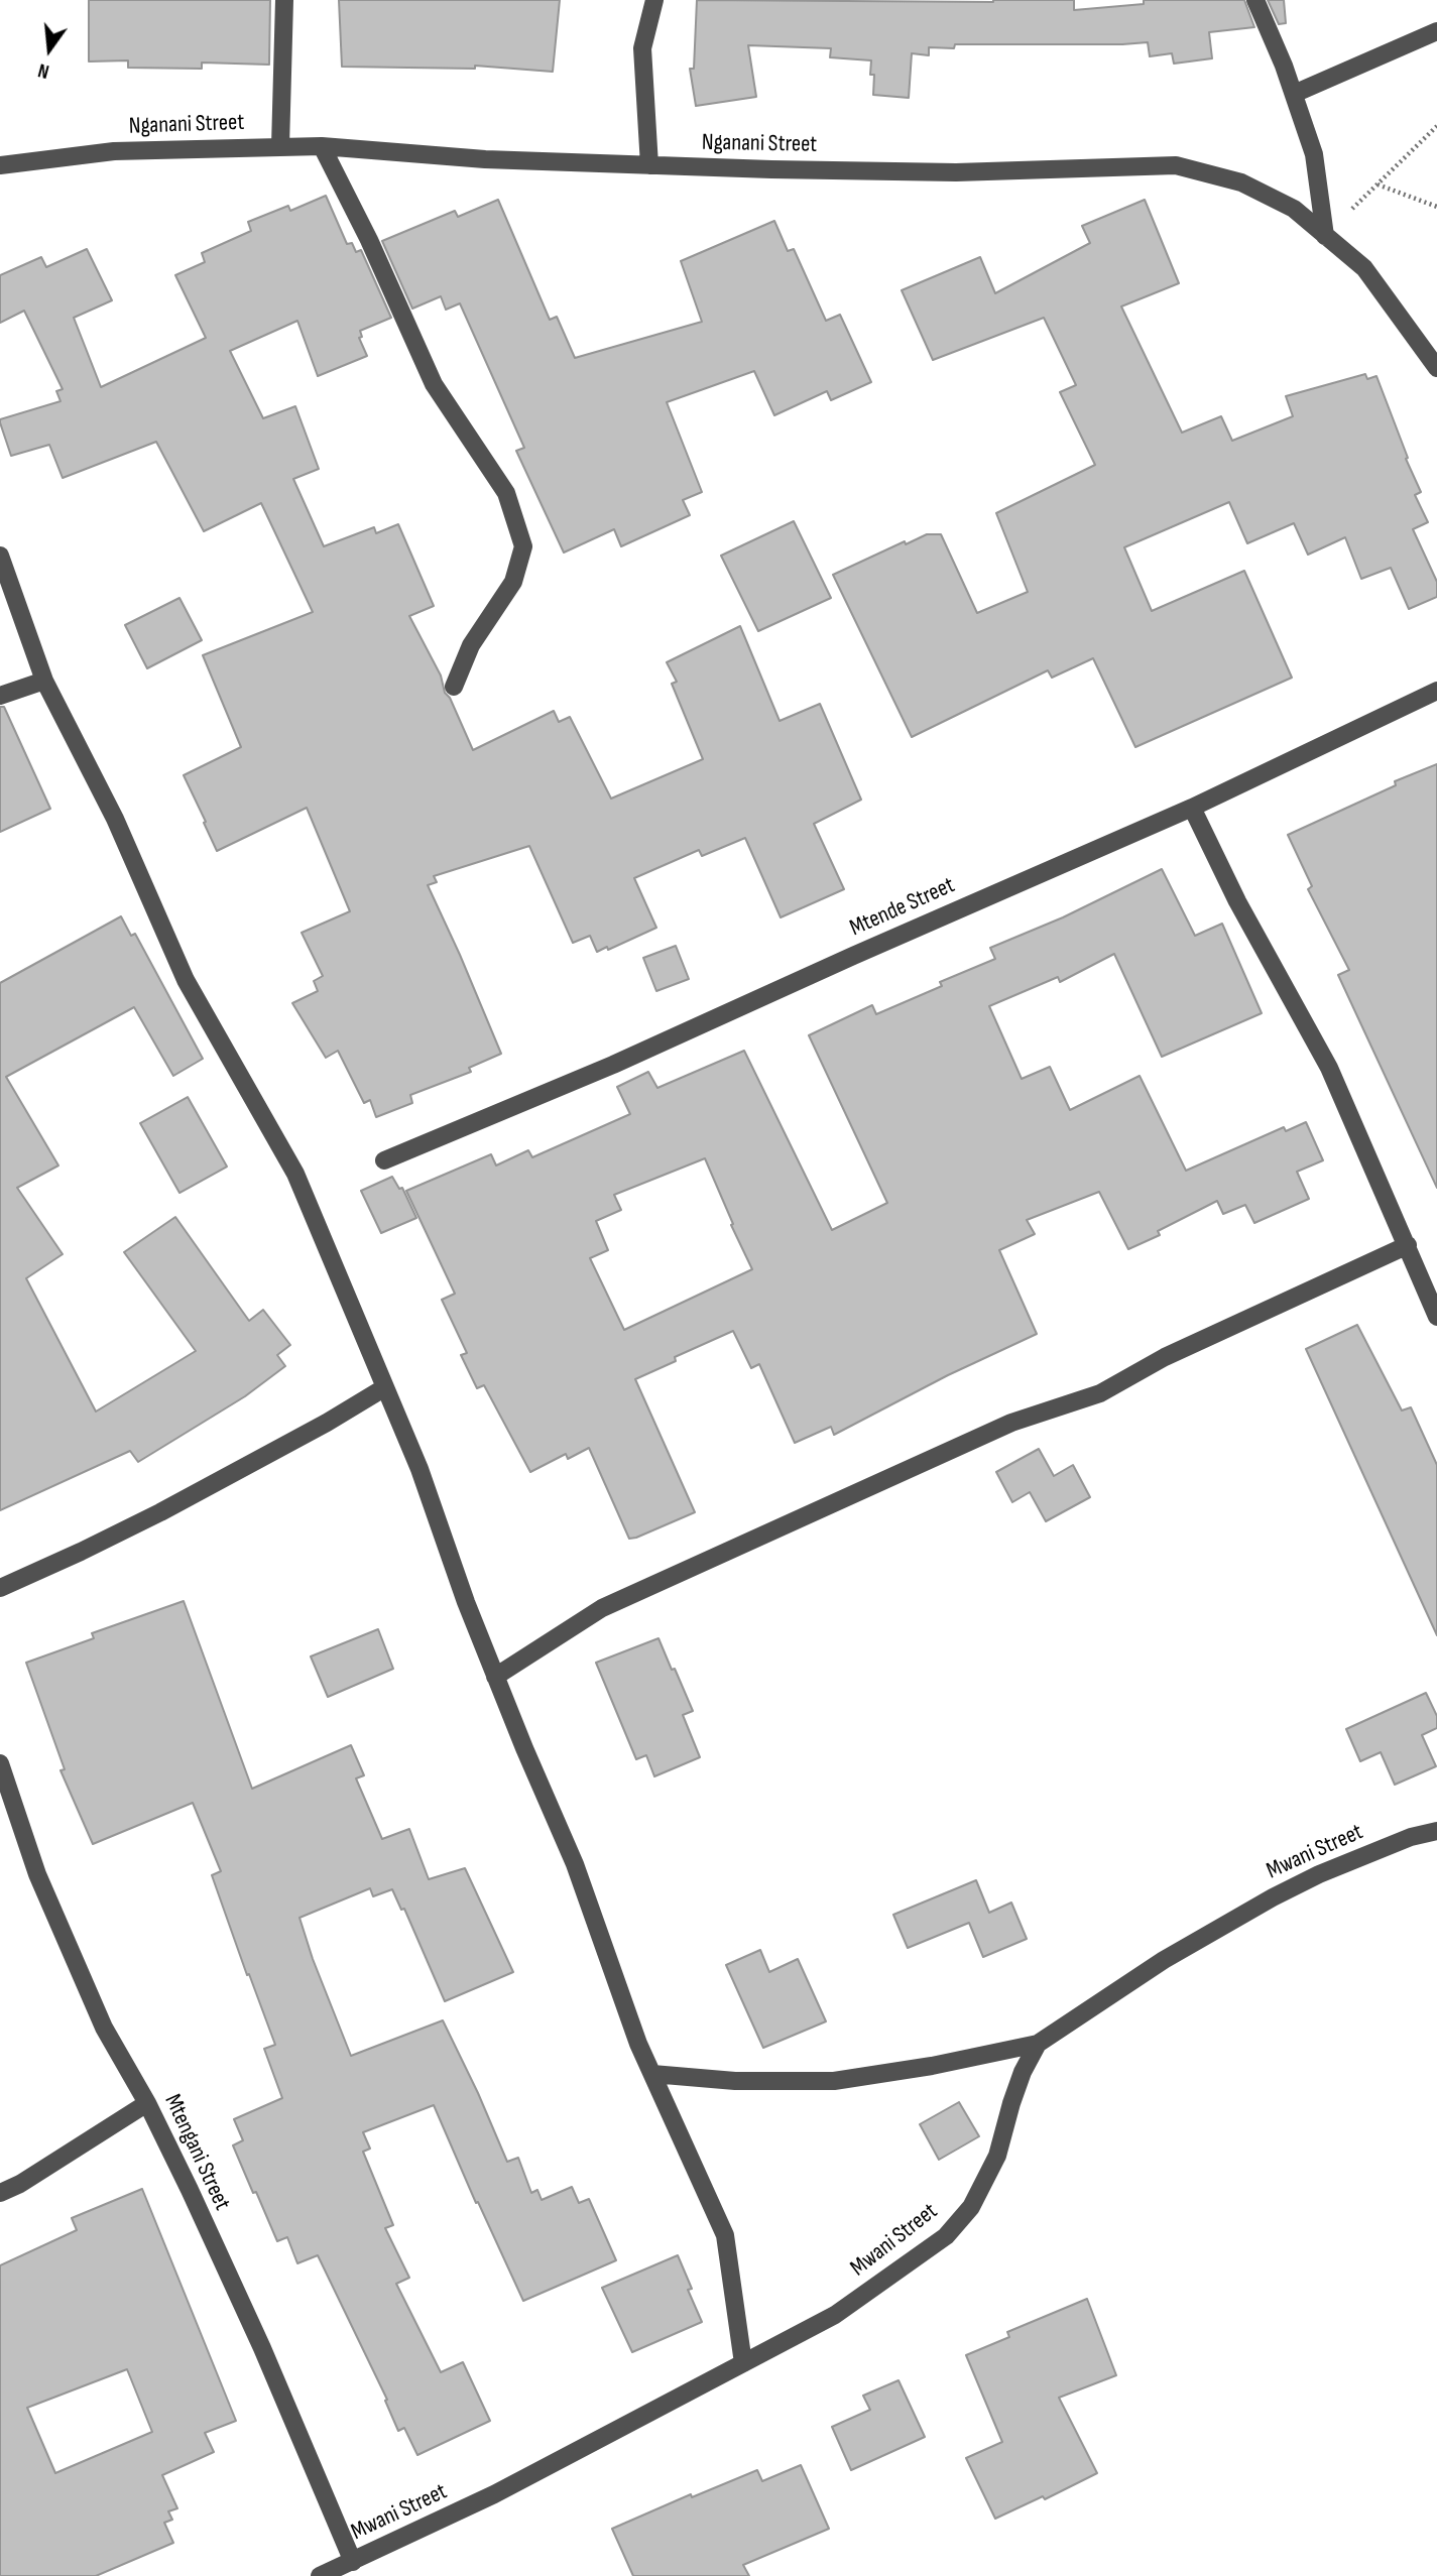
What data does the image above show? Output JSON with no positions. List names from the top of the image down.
{
  "streets": {
    "street": [
      "Nganani Street",
      "Mtende Street",
      "Mwani Street",
      "Mtengani Street"
    ]
  },
  "crossings": [
    ["Mwani Street", "Mtengani Street"]
  ],
  "north": "bottom"
}
